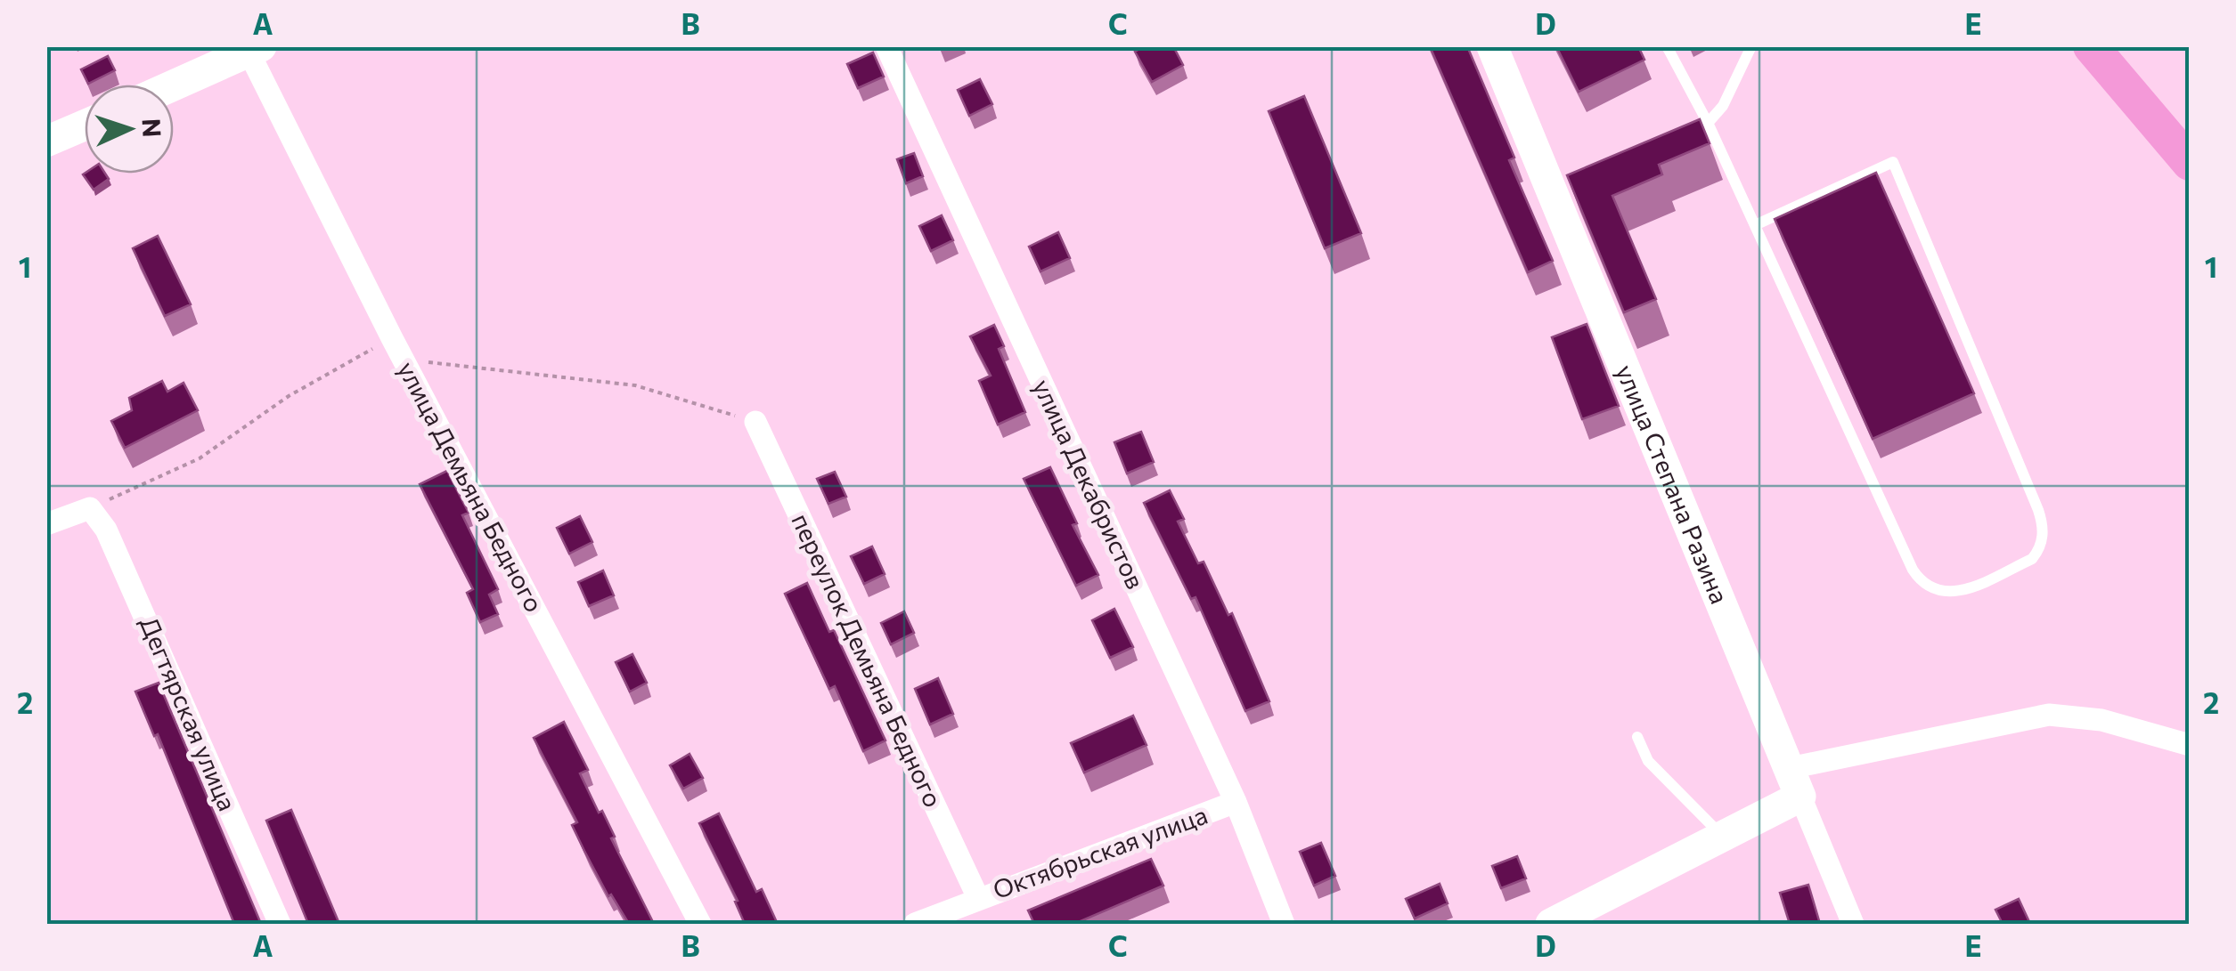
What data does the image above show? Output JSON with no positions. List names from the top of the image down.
{
  "streets": {
    "street": [
      "улица Декабристов",
      "улица Степана Разина",
      "улица Демьяна Бедного",
      "переулок Демьяна Бедного",
      "Дегтярская улица",
      "Октябрьская улица"
    ]
  },
  "crossings": [
    ["улица Декабристов", "Октябрьская улица"],
    ["переулок Демьяна Бедного", "Октябрьская улица"]
  ],
  "north": "right",
  "grid": {
    "columns": [
      "A",
      "B",
      "C",
      "D",
      "E"
    ],
    "rows": ["1", "2"]
  }
}
